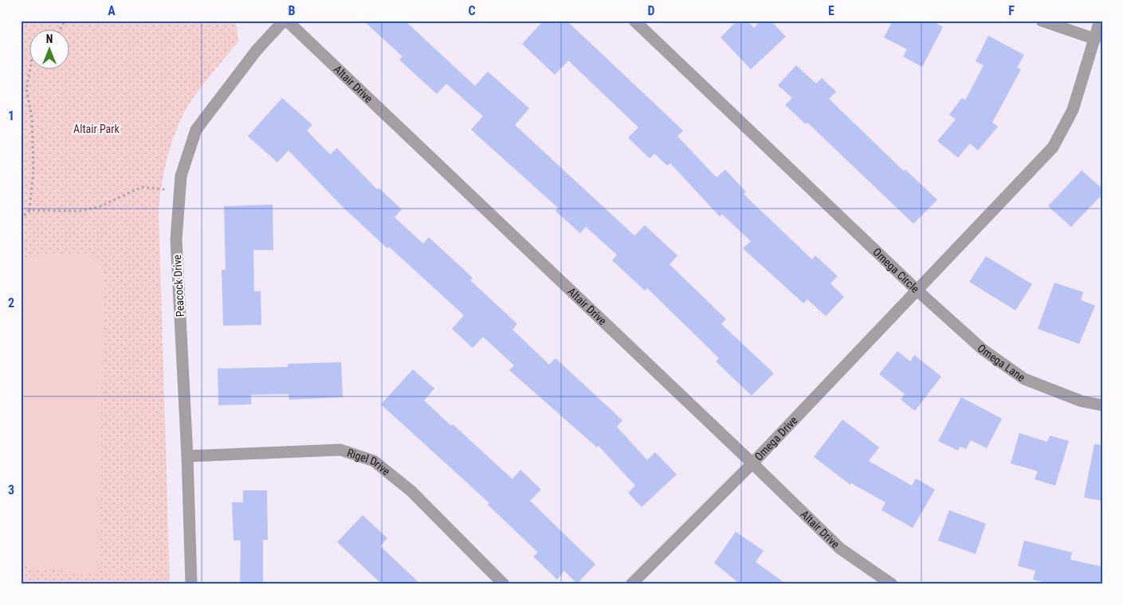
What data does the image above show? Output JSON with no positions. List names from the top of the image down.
{
  "streets": {
    "street": [
      "Altair Drive",
      "Omega Circle",
      "Peacock Drive",
      "Omega Lane",
      "Omega Drive",
      "Rigel Drive"
    ]
  },
  "crossings": [
    ["Altair Drive", "Omega Drive"],
    ["Omega Circle", "Omega Lane"],
    ["Omega Circle", "Omega Drive"],
    ["Peacock Drive", "Rigel Drive"],
    ["Omega Lane", "Omega Drive"]
  ],
  "parks": ["Altair Park"],
  "north": "top",
  "grid": {
    "columns": [
      "A",
      "B",
      "C",
      "D",
      "E",
      "F"
    ],
    "rows": ["1", "2", "3"]
  }
}
